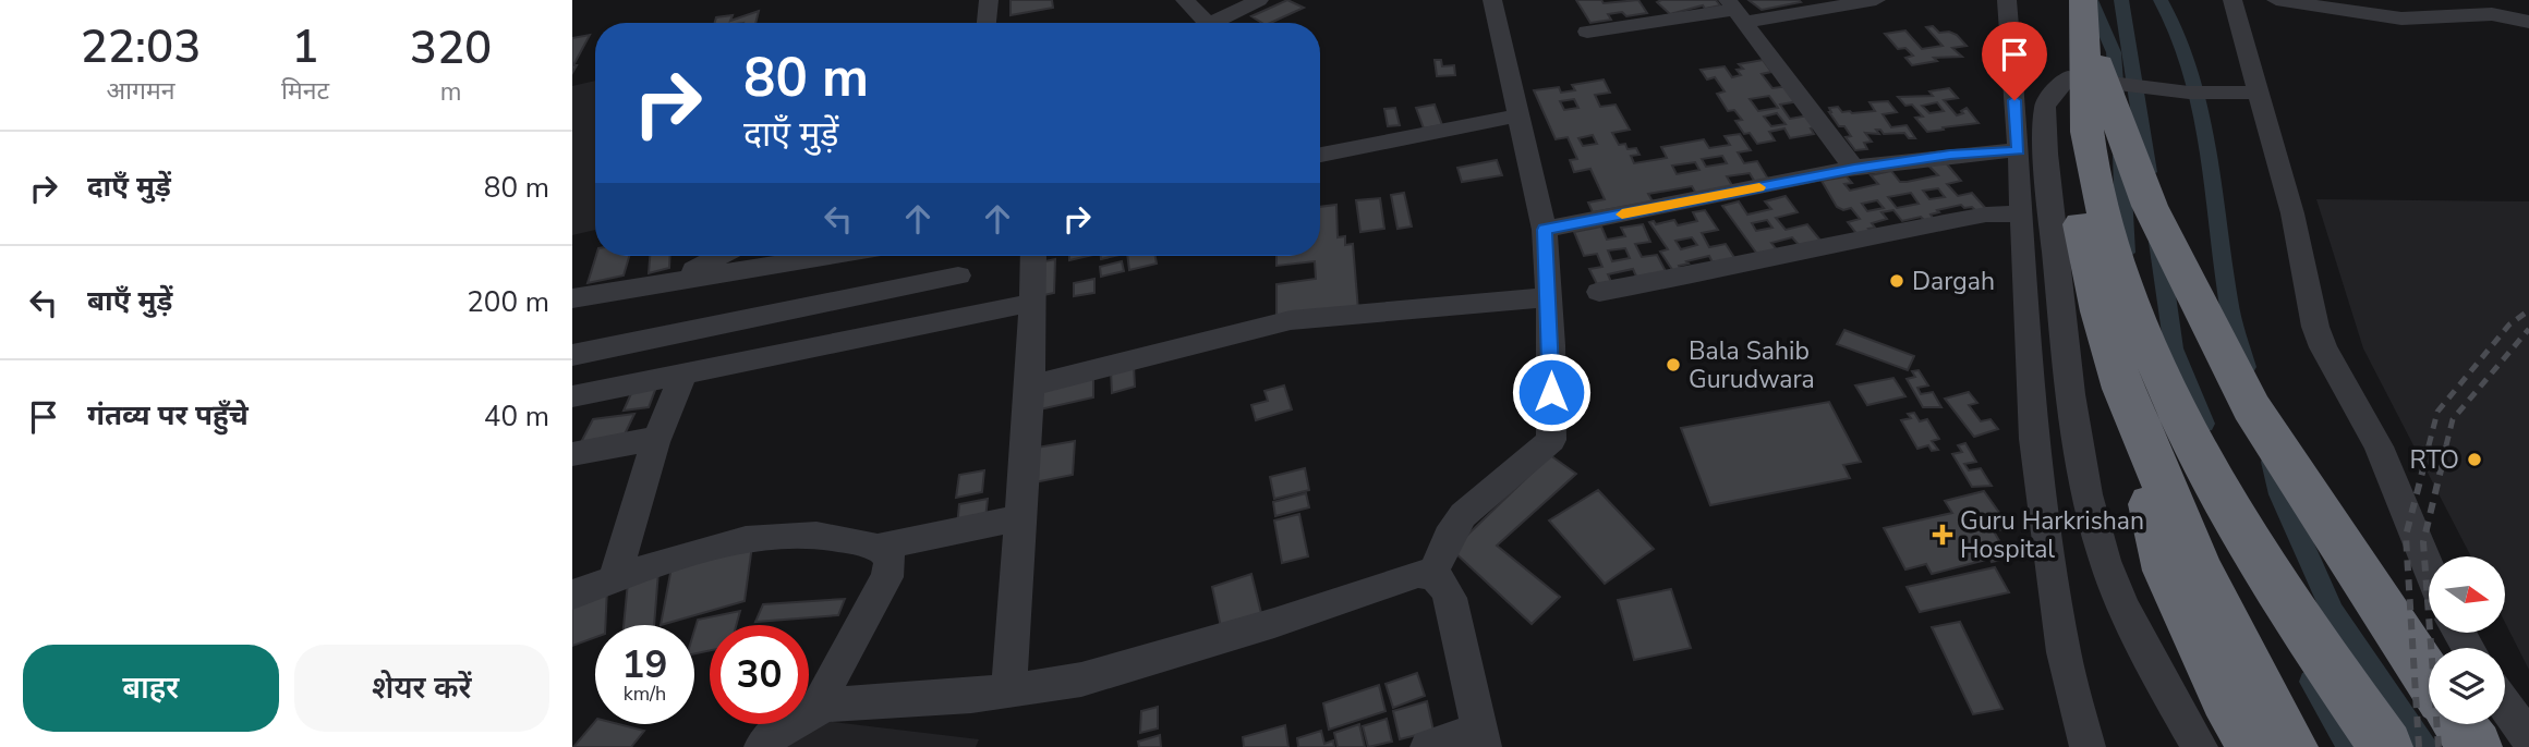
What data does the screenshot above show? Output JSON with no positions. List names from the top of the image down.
{
  "places": {
    "other": ["Dargah", "Bala Sahib Gurudwara", "RTO"],
    "health": ["Guru Harkrishan Hospital"]
  },
  "north": "right",
  "page": {
    "eta": [
      "22:03",
      "आगमन",
      "1",
      "मिनट",
      "320",
      "m"
    ],
    "turn": ["80 m", "दाएँ मुड़ें"],
    "list": [
      {
        "name": "दाएँ मुड़ें",
        "value": "80 m"
      },
      {
        "name": "बाएँ मुड़ें",
        "value": "200 m"
      },
      {
        "name": "गंतव्य पर पहुँचे",
        "value": "40 m"
      }
    ],
    "speed": "19 km/h",
    "limit": "30",
    "buttons": ["बाहर", "शेयर करें"]
  }
}
